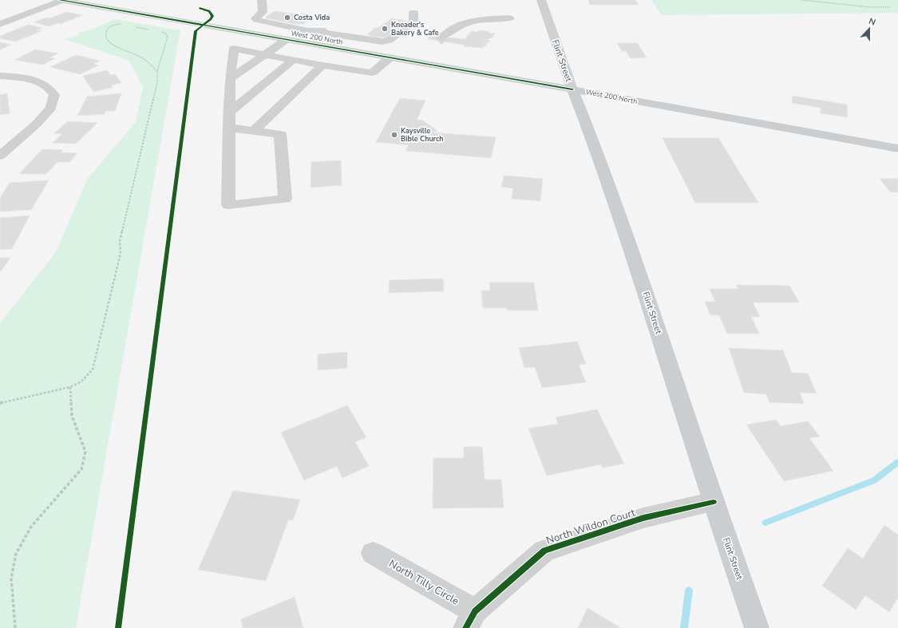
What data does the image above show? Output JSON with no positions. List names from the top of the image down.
{
  "streets": {
    "main road": ["West 200 North", "Flint Street"],
    "street": ["North Wildon Court", "North Tilly Circle"]
  },
  "crossings": [
    ["West 200 North", "Flint Street"],
    ["Flint Street", "North Wildon Court"],
    ["North Wildon Court", "North Tilly Circle"]
  ],
  "places": ["Costa Vida", "Kneader's Bakery & Cafe", "Kaysville Bible Church"],
  "north": "top"
}
